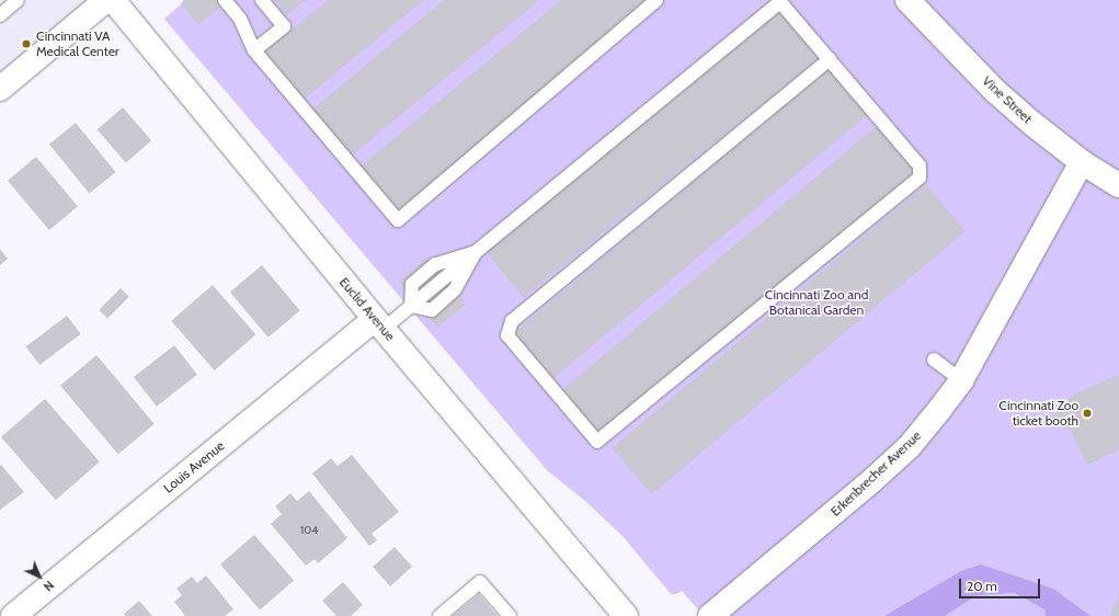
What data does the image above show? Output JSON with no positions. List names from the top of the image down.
{
  "streets": {
    "street": [
      "Vine Street",
      "Euclid Avenue",
      "Louis Avenue",
      "Erkenbrecher Avenue"
    ]
  },
  "crossings": [
    ["Vine Street", "Erkenbrecher Avenue"],
    ["Euclid Avenue", "Louis Avenue"]
  ],
  "parks": ["Cincinnati Zoo and Botanical Garden"],
  "places": ["Cincinnati VA Medical Center", "Cincinnati Zoo ticket booth"],
  "house_numbers": ["104"],
  "scale_bar": "20 m",
  "north": "bottom right"
}
